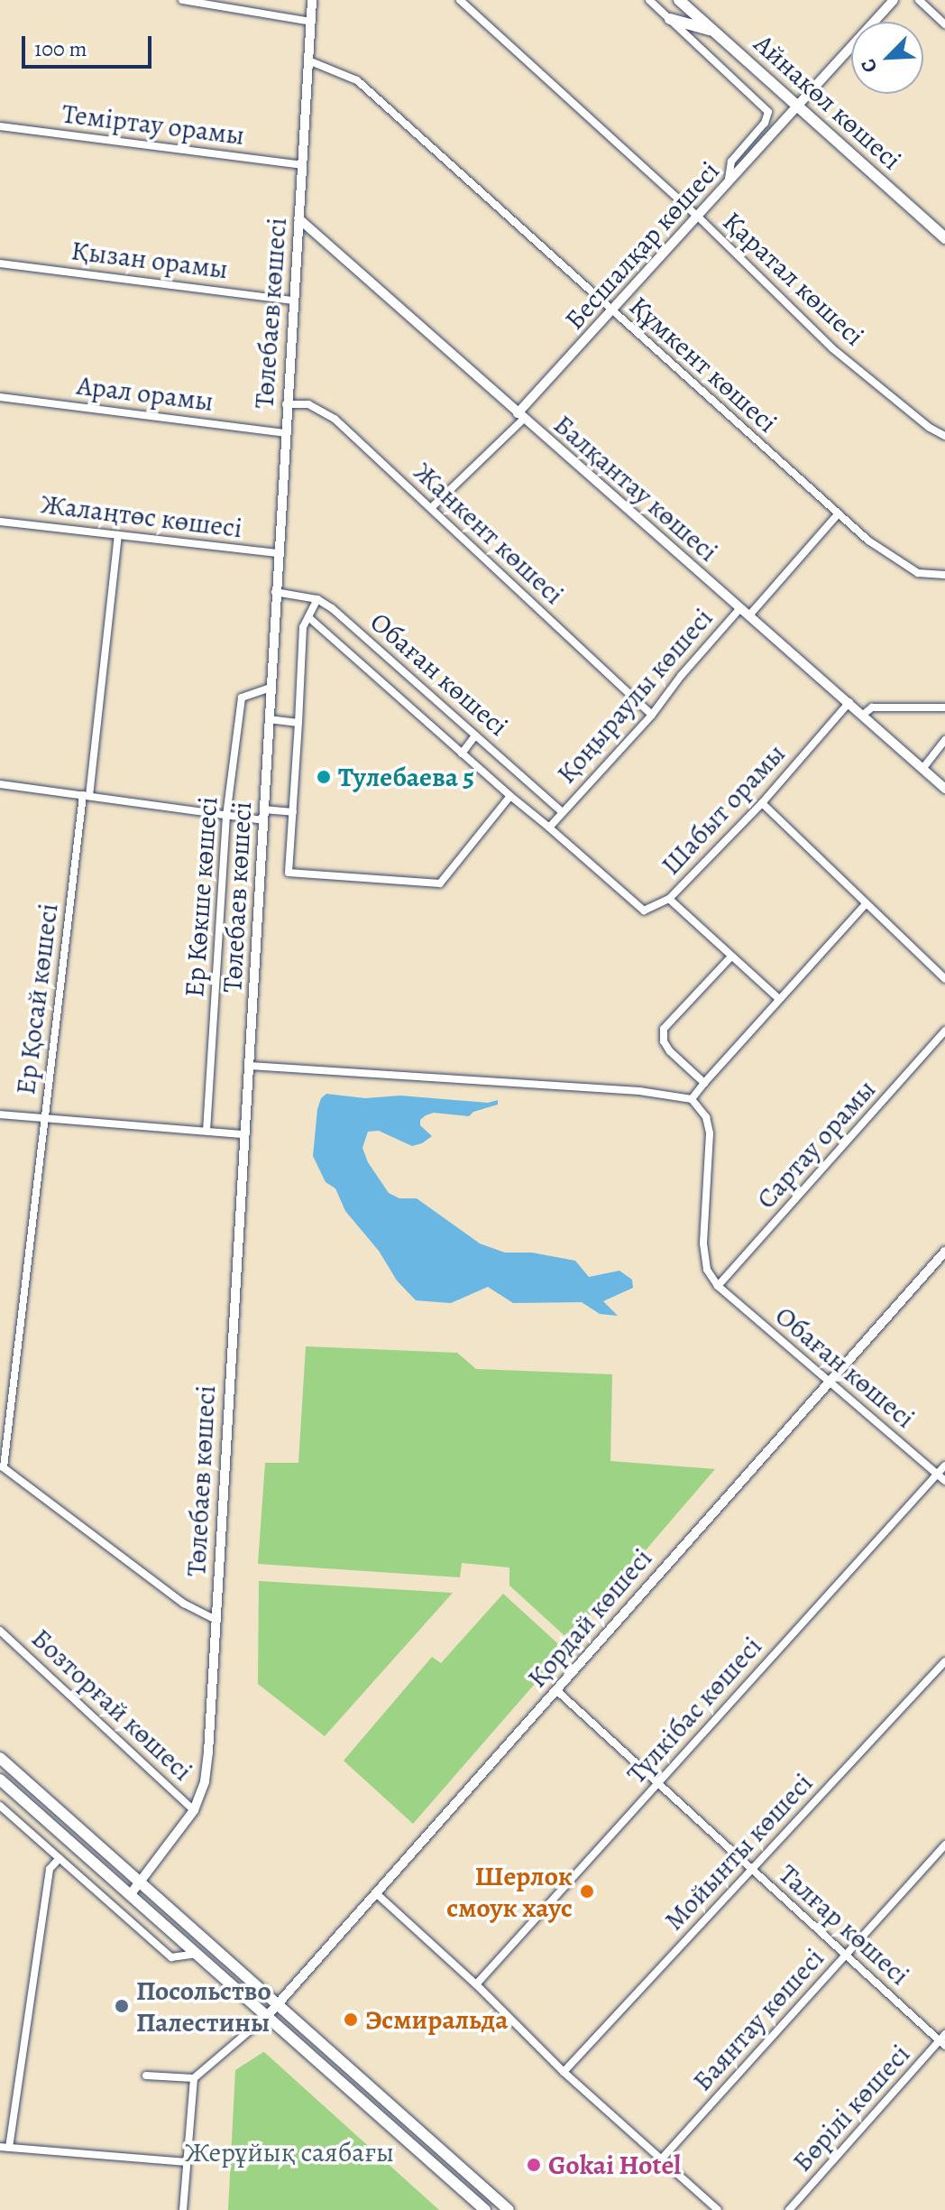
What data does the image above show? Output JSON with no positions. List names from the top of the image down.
{
  "streets": {
    "main road": ["Айнакөл көшесі"],
    "street": [
      "Теміртау орамы",
      "Бесшалқар көшесі",
      "Қызан орамы",
      "Қаратал көшесі",
      "Төлебаев көшесі",
      "Құмкент көшесі",
      "Арал орамы",
      "Балқантау көшесі",
      "Жалаңтөс көшесі",
      "Жанкент көшесі",
      "Обаған көшесі",
      "Қоңыраулы көшесі",
      "Шабыт орамы",
      "Ер Көкше көшесі",
      "Ер Қосай көшесі",
      "Сартау орамы",
      "Қордай көшесі",
      "Бозторғай көшесі",
      "Түлкібас көшесі",
      "Мойынты көшесі",
      "Талғар көшесі",
      "Баянтау көшесі",
      "Бөрілі көшесі"
    ]
  },
  "crossings": [
    ["Айнакөл көшесі", "Бесшалқар көшесі"],
    ["Теміртау орамы", "Төлебаев көшесі"],
    ["Бесшалқар көшесі", "Қаратал көшесі"],
    ["Бесшалқар көшесі", "Құмкент көшесі"],
    ["Бесшалқар көшесі", "Балқантау көшесі"],
    ["Қызан орамы", "Төлебаев көшесі"],
    ["Төлебаев көшесі", "Құмкент көшесі"],
    ["Төлебаев көшесі", "Арал орамы"],
    ["Төлебаев көшесі", "Балқантау көшесі"],
    ["Төлебаев көшесі", "Жалаңтөс көшесі"],
    ["Төлебаев көшесі", "Жанкент көшесі"],
    ["Төлебаев көшесі", "Ер Көкше көшесі"],
    ["Төлебаев көшесі", "Бозторғай көшесі"],
    ["Балқантау көшесі", "Қоңыраулы көшесі"],
    ["Балқантау көшесі", "Шабыт орамы"],
    ["Жалаңтөс көшесі", "Ер Қосай көшесі"],
    ["Жанкент көшесі", "Қоңыраулы көшесі"],
    ["Обаған көшесі", "Қоңыраулы көшесі"],
    ["Обаған көшесі", "Сартау орамы"],
    ["Обаған көшесі", "Қордай көшесі"],
    ["Обаған көшесі", "Түлкібас көшесі"],
    ["Қордай көшесі", "Талғар көшесі"],
    ["Түлкібас көшесі", "Талғар көшесі"],
    ["Мойынты көшесі", "Талғар көшесі"],
    ["Талғар көшесі", "Баянтау көшесі"],
    ["Талғар көшесі", "Бөрілі көшесі"]
  ],
  "parks": ["Жерұйық саябағы"],
  "places": [
    "Тулебаева 5",
    "Шерлок смоук хаус",
    "Посольство Палестины",
    "Эсмиральда",
    "Gokai Hotel"
  ],
  "scale_bar": "100 m",
  "north": "bottom left"
}
